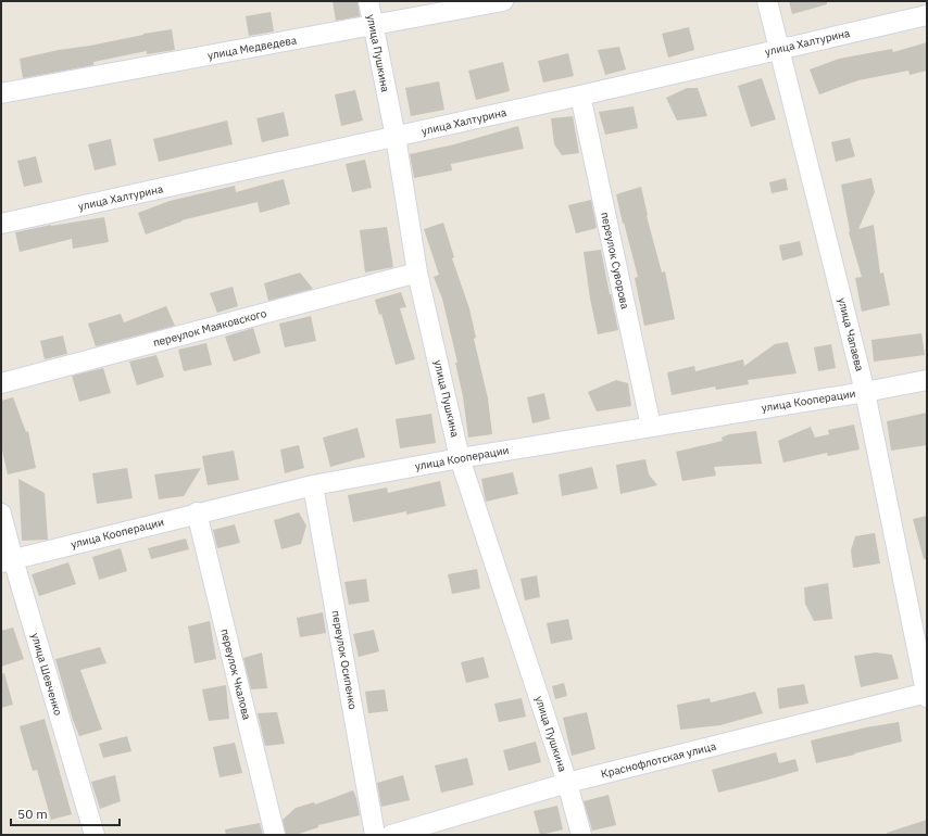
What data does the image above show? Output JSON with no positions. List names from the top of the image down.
{
  "streets": {
    "street": [
      "улица Халтурина",
      "улица Медведева",
      "улица Пушкина",
      "переулок Суворова",
      "переулок Маяковского",
      "улица Чапаева",
      "улица Кооперации",
      "переулок Осипенко",
      "улица Шевченко",
      "переулок Чкалова",
      "Краснофлотская улица"
    ]
  },
  "crossings": [
    ["улица Халтурина", "улица Пушкина"],
    ["улица Халтурина", "переулок Суворова"],
    ["улица Халтурина", "улица Чапаева"],
    ["улица Медведева", "улица Пушкина"],
    ["улица Пушкина", "переулок Маяковского"],
    ["улица Пушкина", "улица Кооперации"],
    ["улица Пушкина", "Краснофлотская улица"],
    ["переулок Суворова", "улица Кооперации"],
    ["улица Чапаева", "улица Кооперации"],
    ["улица Чапаева", "Краснофлотская улица"],
    ["улица Кооперации", "переулок Осипенко"],
    ["улица Кооперации", "улица Шевченко"],
    ["улица Кооперации", "переулок Чкалова"]
  ],
  "scale_bar": "50 m"
}
